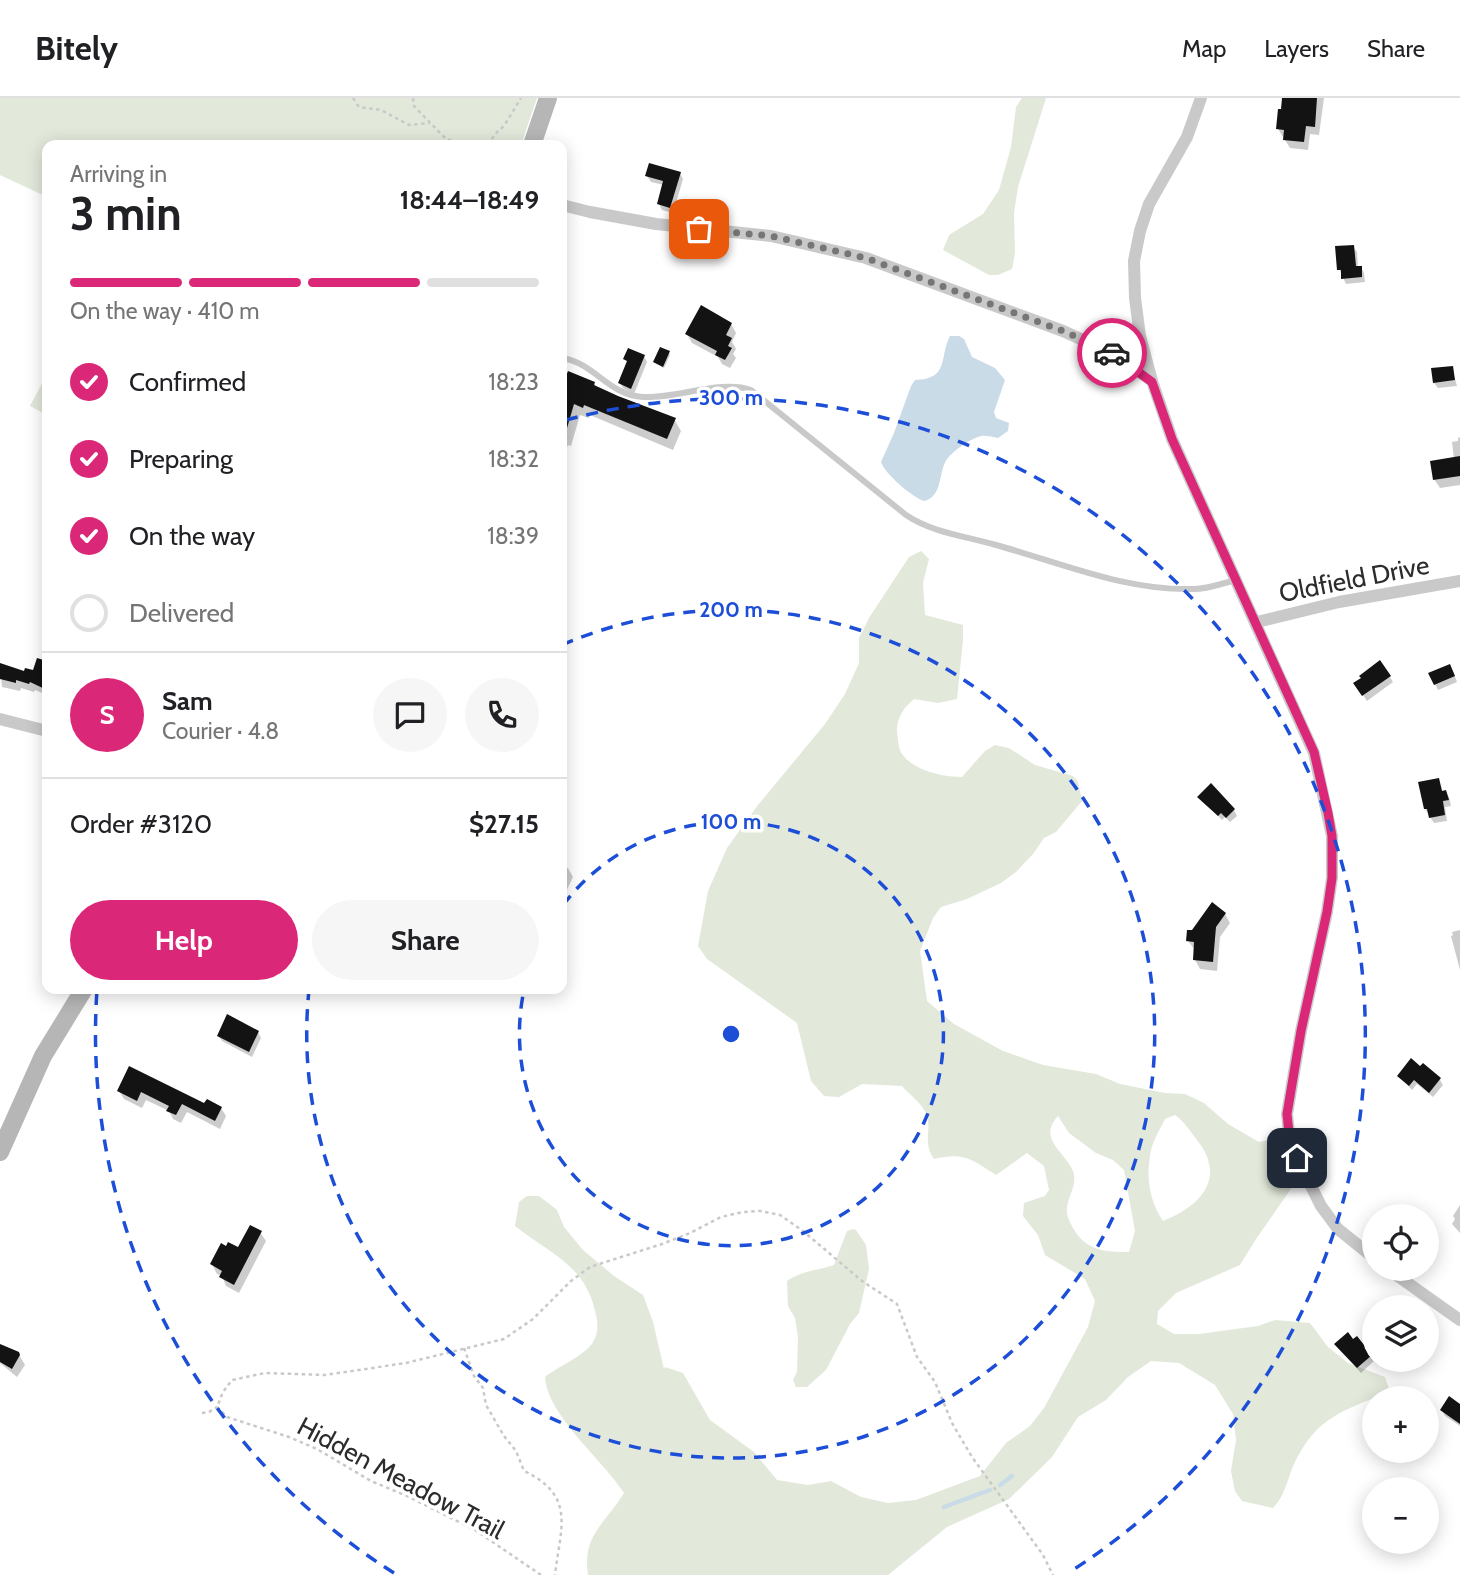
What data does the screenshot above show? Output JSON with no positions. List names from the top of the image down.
{
  "streets": {
    "street": ["Oldfield Drive"],
    "path": ["Hidden Meadow Trail"]
  },
  "page": {
    "header": "Bitely",
    "nav": ["Map", "Layers", "Share"],
    "heading": ["3 min", "Arriving in", "18:44–18:49"],
    "panel": [
      "Sam",
      "Courier · 4.8",
      "Order #3120",
      "$27.15"
    ],
    "bar": "On the way · 410 m",
    "list": [
      ["Confirmed", "18:23"],
      ["Preparing", "18:32"],
      ["On the way", "18:39"],
      "Delivered"
    ],
    "round": "S",
    "buttons": ["Help", "Share"],
    "map_buttons": ["+", "−"]
  },
  "rings": ["300 m", "200 m", "100 m"]
}
